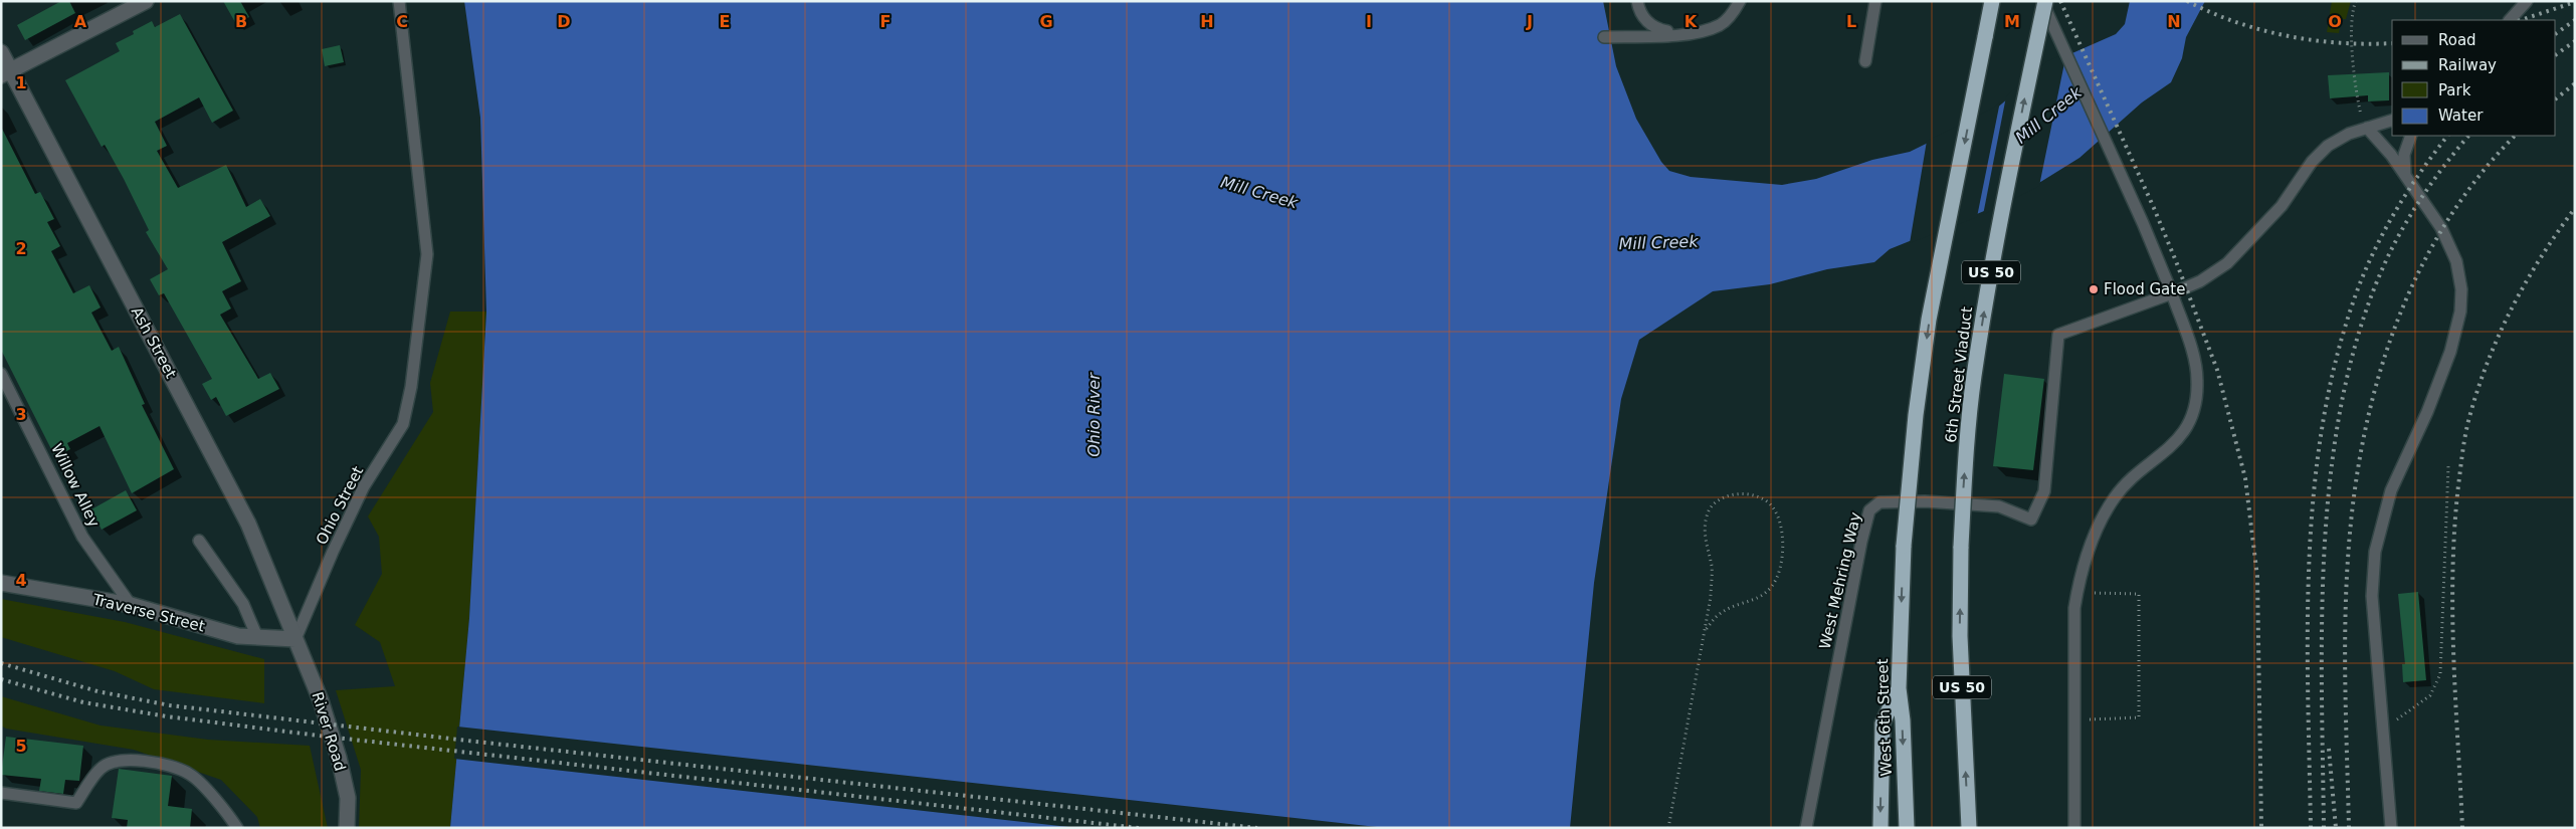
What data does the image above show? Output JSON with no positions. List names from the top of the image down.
{
  "streets": {
    "highway": ["US 50", "6th Street Viaduct", "West 6th Street"],
    "street": ["Ash Street", "Traverse Street", "River Road"],
    "lane": ["Willow Alley", "Ohio Street", "West Mehring Way"]
  },
  "crossings": [
    ["Ash Street", "Ohio Street"],
    ["Ash Street", "Traverse Street"],
    ["Ash Street", "River Road"],
    ["Willow Alley", "Traverse Street"],
    ["Ohio Street", "Traverse Street"],
    ["Ohio Street", "River Road"],
    ["Traverse Street", "River Road"]
  ],
  "one_way": ["6th Street Viaduct", "West 6th Street"],
  "water": ["Mill Creek", "Ohio River"],
  "places": ["Flood Gate"],
  "legend": [
    "Road",
    "Railway",
    "Park",
    "Water"
  ],
  "grid": {
    "columns": [
      "A",
      "B",
      "C",
      "D",
      "E",
      "F",
      "G",
      "H",
      "I",
      "J",
      "K",
      "L",
      "M",
      "N",
      "O"
    ],
    "rows": [
      "1",
      "2",
      "3",
      "4",
      "5"
    ]
  }
}
